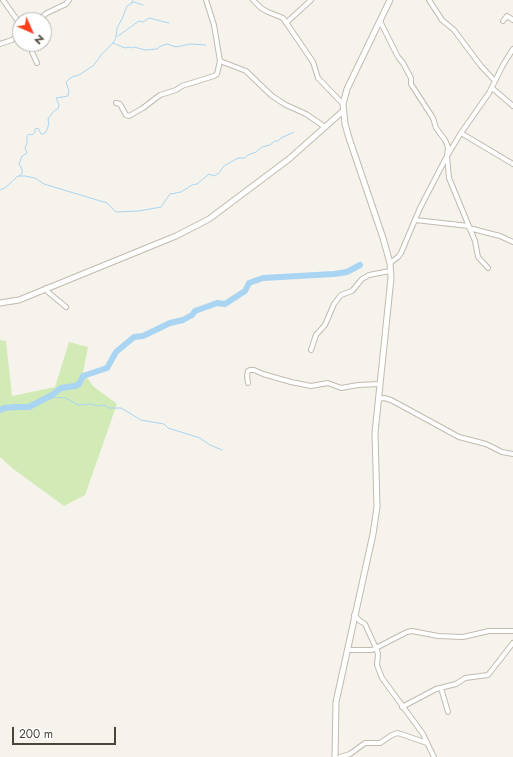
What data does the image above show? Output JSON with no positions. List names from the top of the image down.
{
  "scale_bar": "200 m",
  "north": "bottom right"
}
